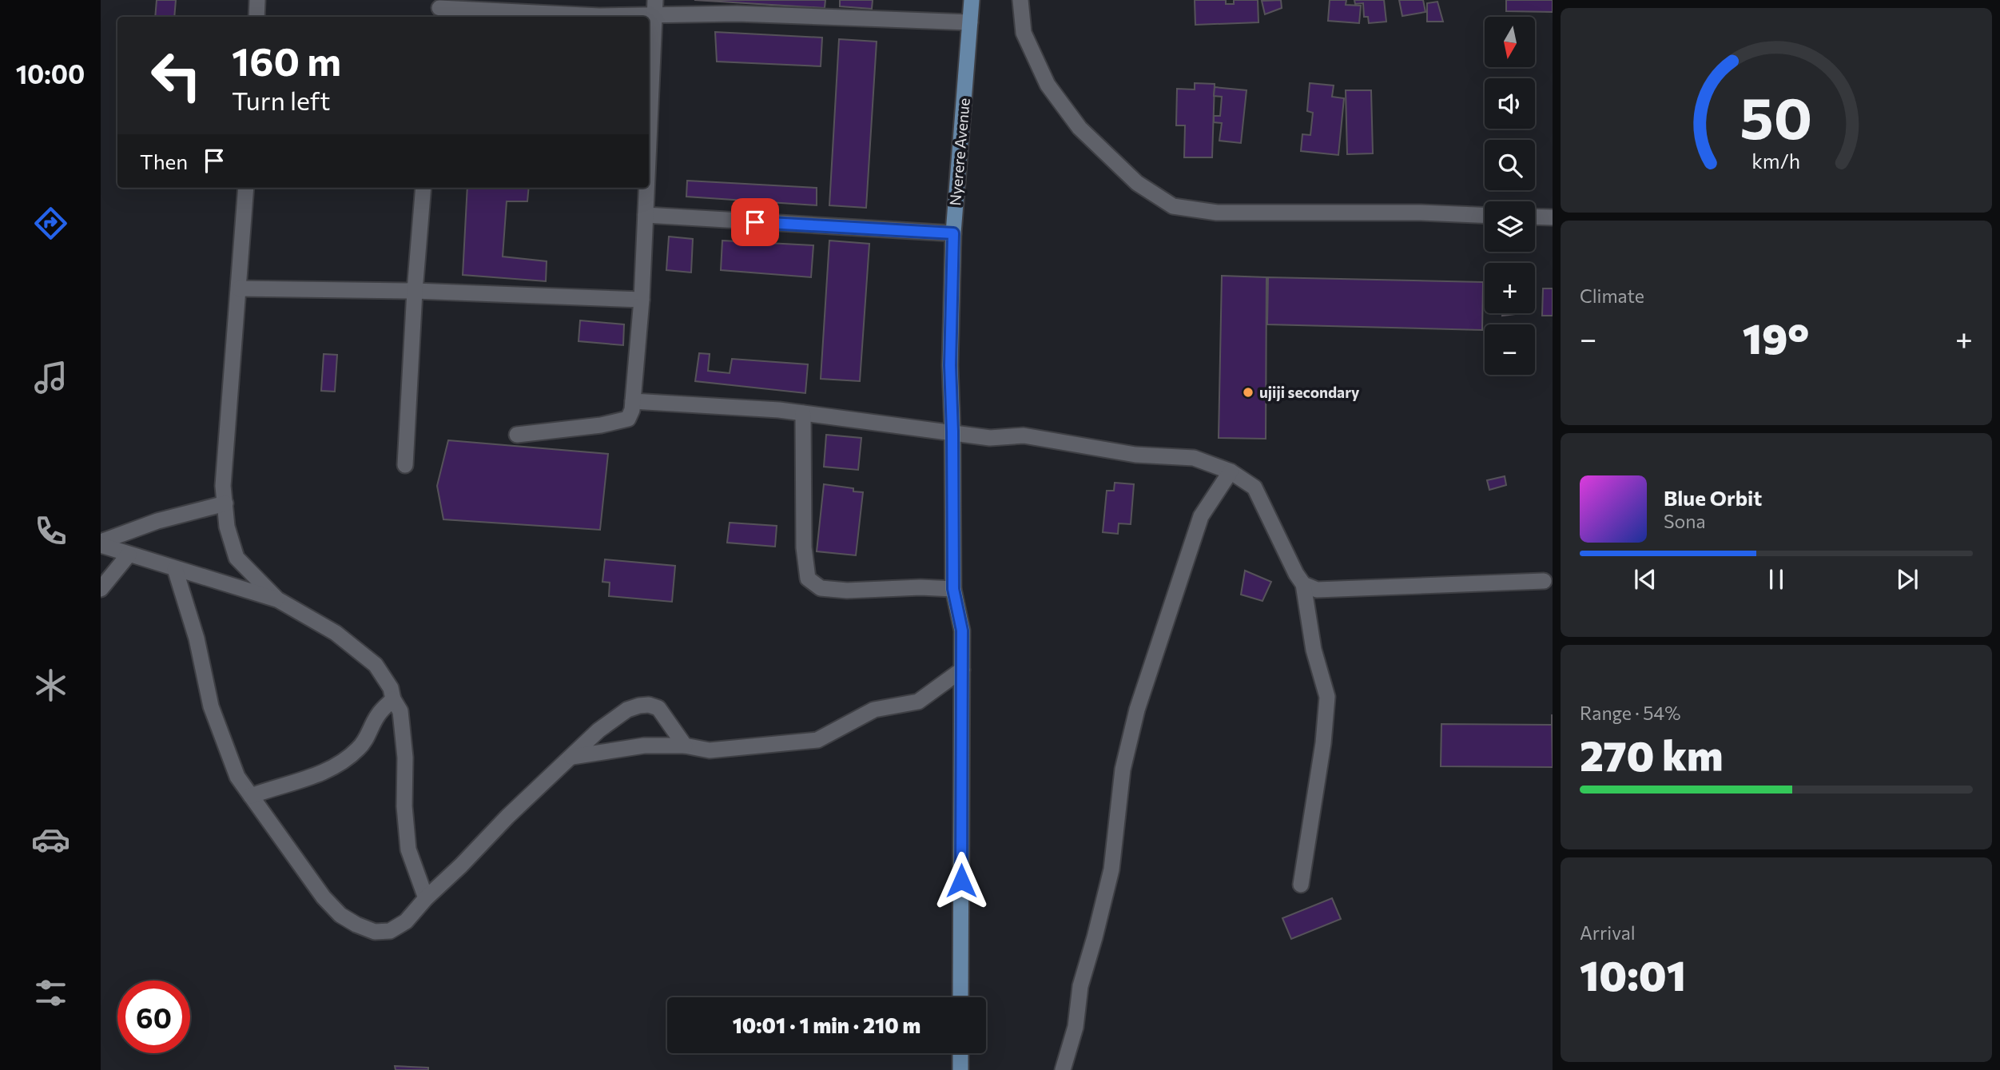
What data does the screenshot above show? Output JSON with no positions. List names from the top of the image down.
{
  "streets": {
    "main road": ["Nyerere Avenue"]
  },
  "places": ["ujiji secondary"],
  "north": "bottom",
  "page": {
    "tabs": "10:00",
    "map_buttons": ["+", "−"],
    "turn": ["160 m", "Turn left"],
    "then": "Then",
    "tile": [
      "Climate",
      ["Range · 54%", "270 km"],
      ["Arrival", "10:01"]
    ],
    "heat": ["−", "19°", "+"],
    "song": ["Blue Orbit", "Sona"],
    "limit": "60",
    "trip": "10:01 · 1 min · 210 m",
    "gauge": ["50", "km/h"]
  }
}
